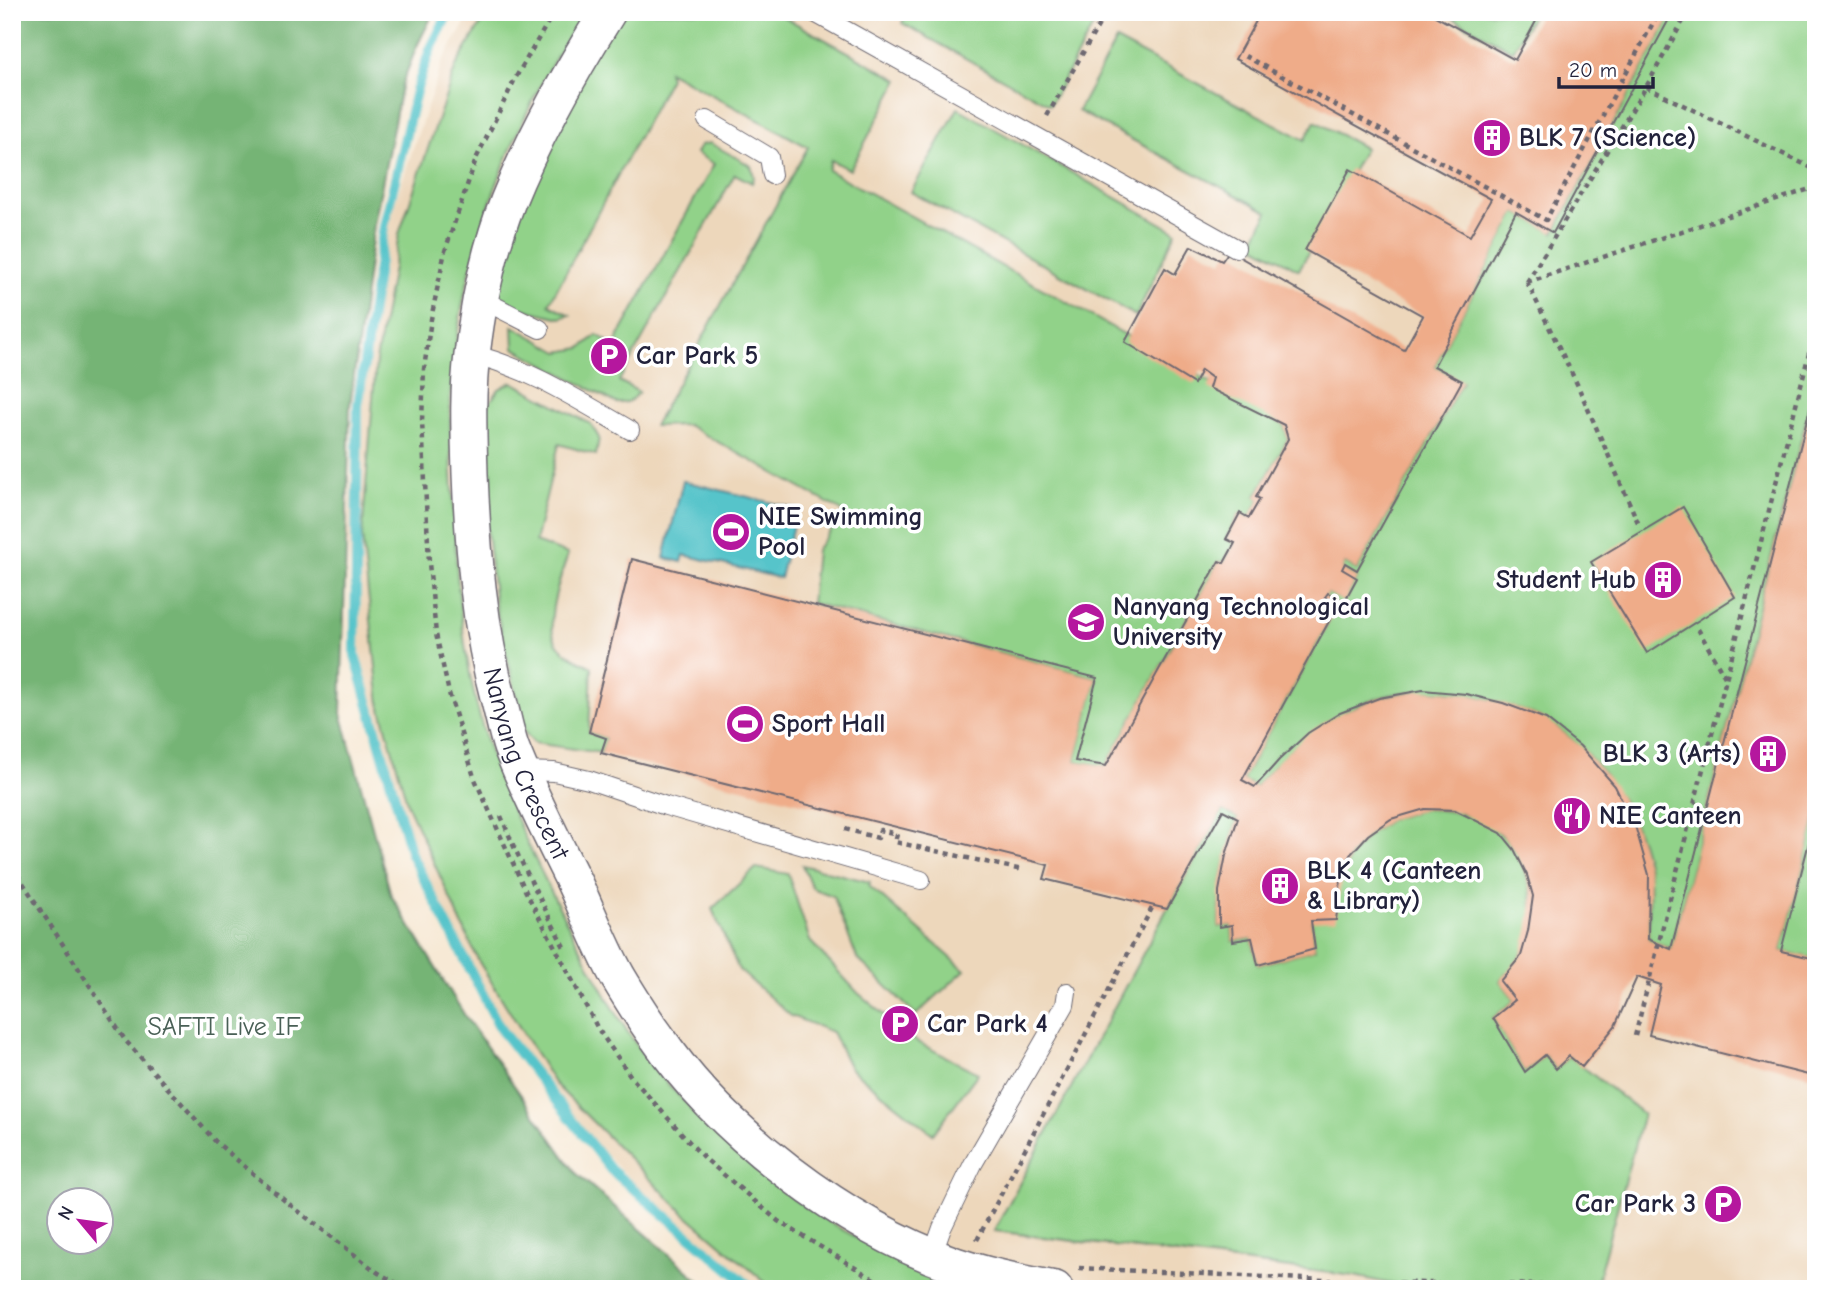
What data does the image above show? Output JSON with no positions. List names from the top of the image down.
{
  "streets": {
    "street": ["Nanyang Crescent"]
  },
  "parks": ["SAFTI Live IF"],
  "places": {
    "building": [
      "BLK 7 (Science)",
      "Student Hub",
      "BLK 3 (Arts)",
      "BLK 4 (Canteen & Library)"
    ],
    "parking": ["Car Park 5", "Car Park 4", "Car Park 3"],
    "sports": ["NIE Swimming Pool", "Sport Hall"],
    "school or university": ["Nanyang Technological University"],
    "restaurant": ["NIE Canteen"]
  },
  "scale_bar": "20 m",
  "north": "top left"
}
